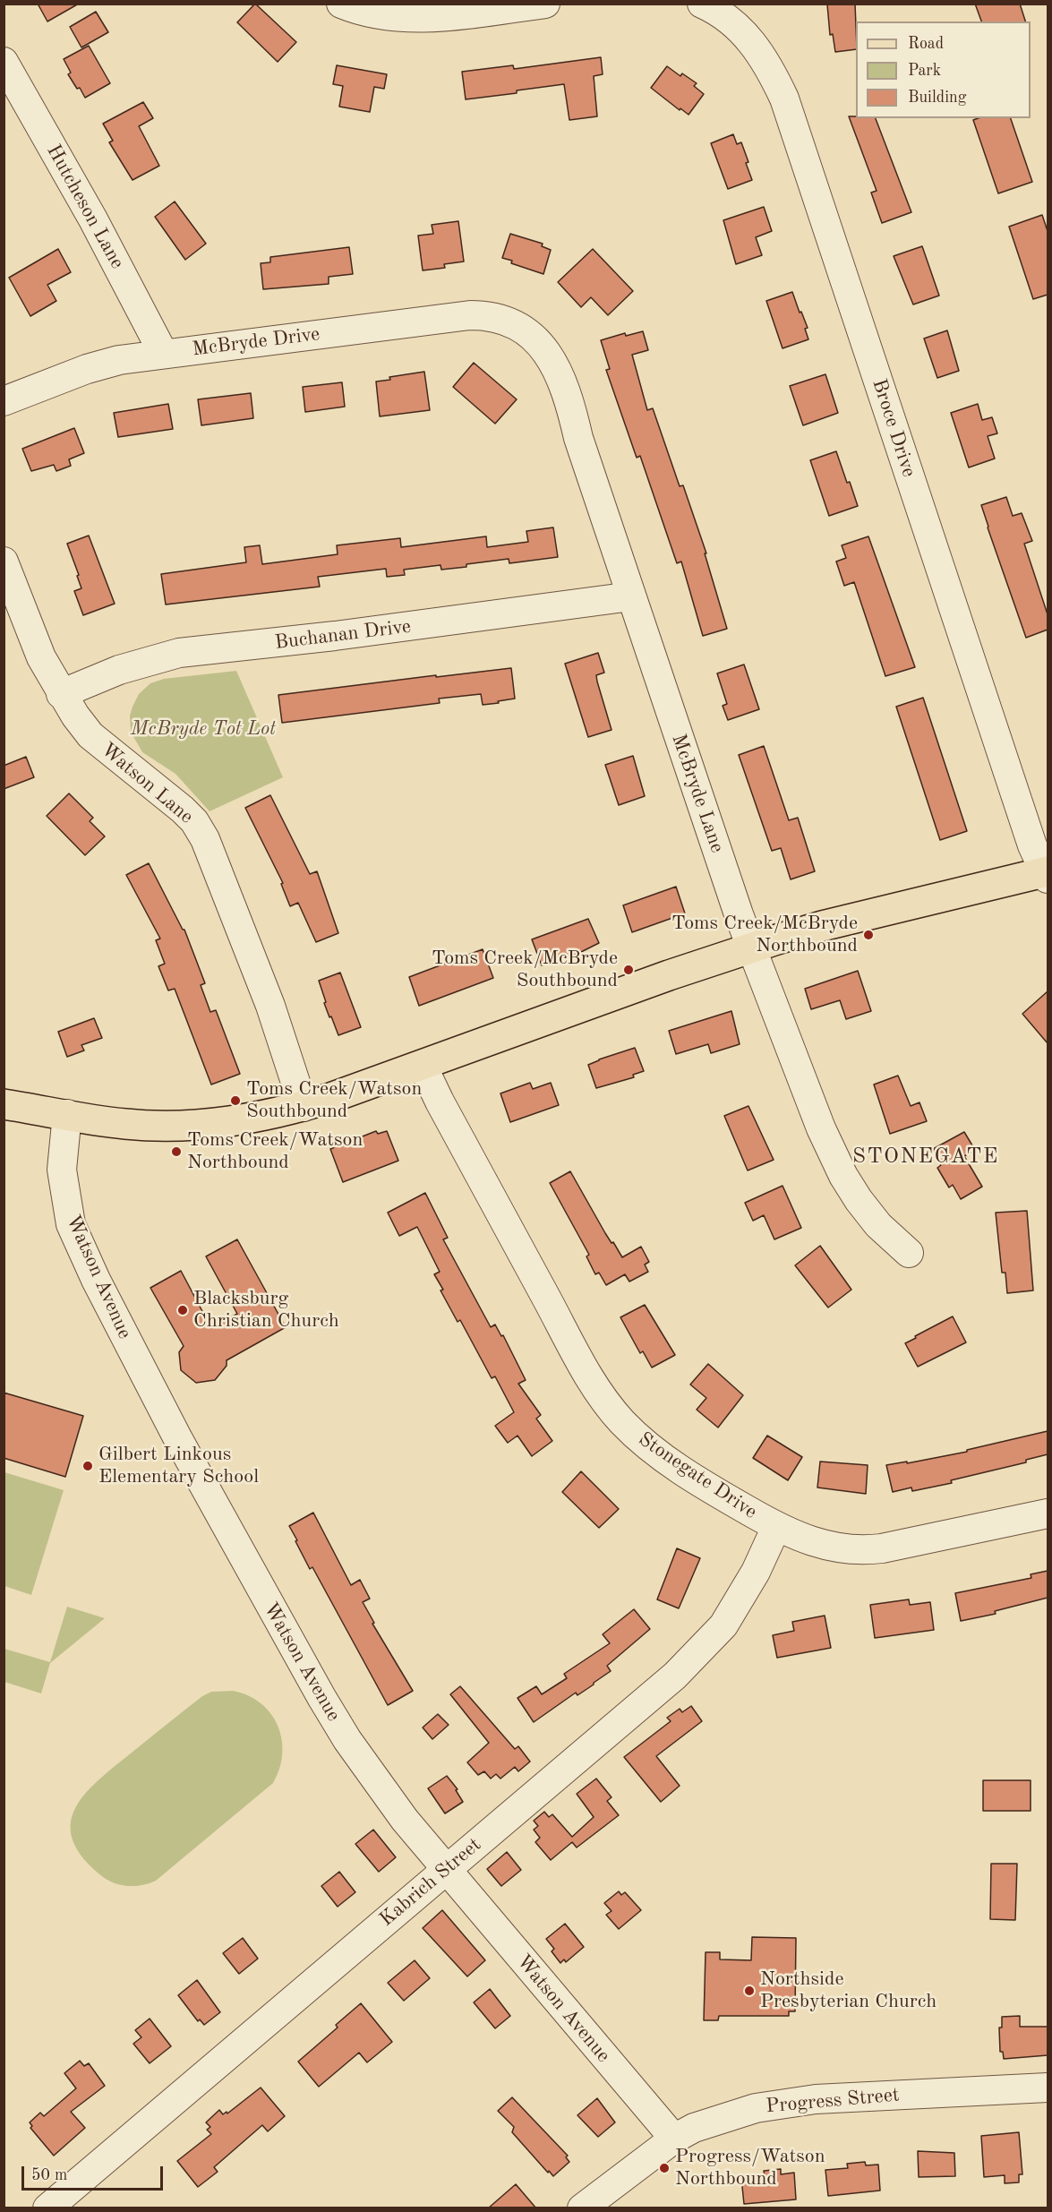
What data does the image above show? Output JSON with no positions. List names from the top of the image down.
{
  "streets": {
    "street": [
      "Hutcheson Lane",
      "McBryde Drive",
      "Broce Drive",
      "Buchanan Drive",
      "Watson Lane",
      "McBryde Lane",
      "Watson Avenue",
      "Stonegate Drive",
      "Kabrich Street",
      "Progress Street"
    ]
  },
  "crossings": [
    ["Hutcheson Lane", "McBryde Drive"],
    ["McBryde Drive", "McBryde Lane"],
    ["Buchanan Drive", "Watson Lane"],
    ["Buchanan Drive", "McBryde Lane"],
    ["Watson Avenue", "Kabrich Street"],
    ["Watson Avenue", "Progress Street"],
    ["Stonegate Drive", "Kabrich Street"]
  ],
  "districts": ["STONEGATE"],
  "parks": ["McBryde Tot Lot"],
  "places": [
    "Toms Creek/McBryde Northbound",
    "Toms Creek/McBryde Southbound",
    "Toms Creek/Watson Southbound",
    "Toms Creek/Watson Northbound",
    "Blacksburg Christian Church",
    "Gilbert Linkous Elementary School",
    "Northside Presbyterian Church",
    "Progress/Watson Northbound"
  ],
  "legend": ["Road", "Park", "Building"],
  "scale_bar": "50 m"
}
